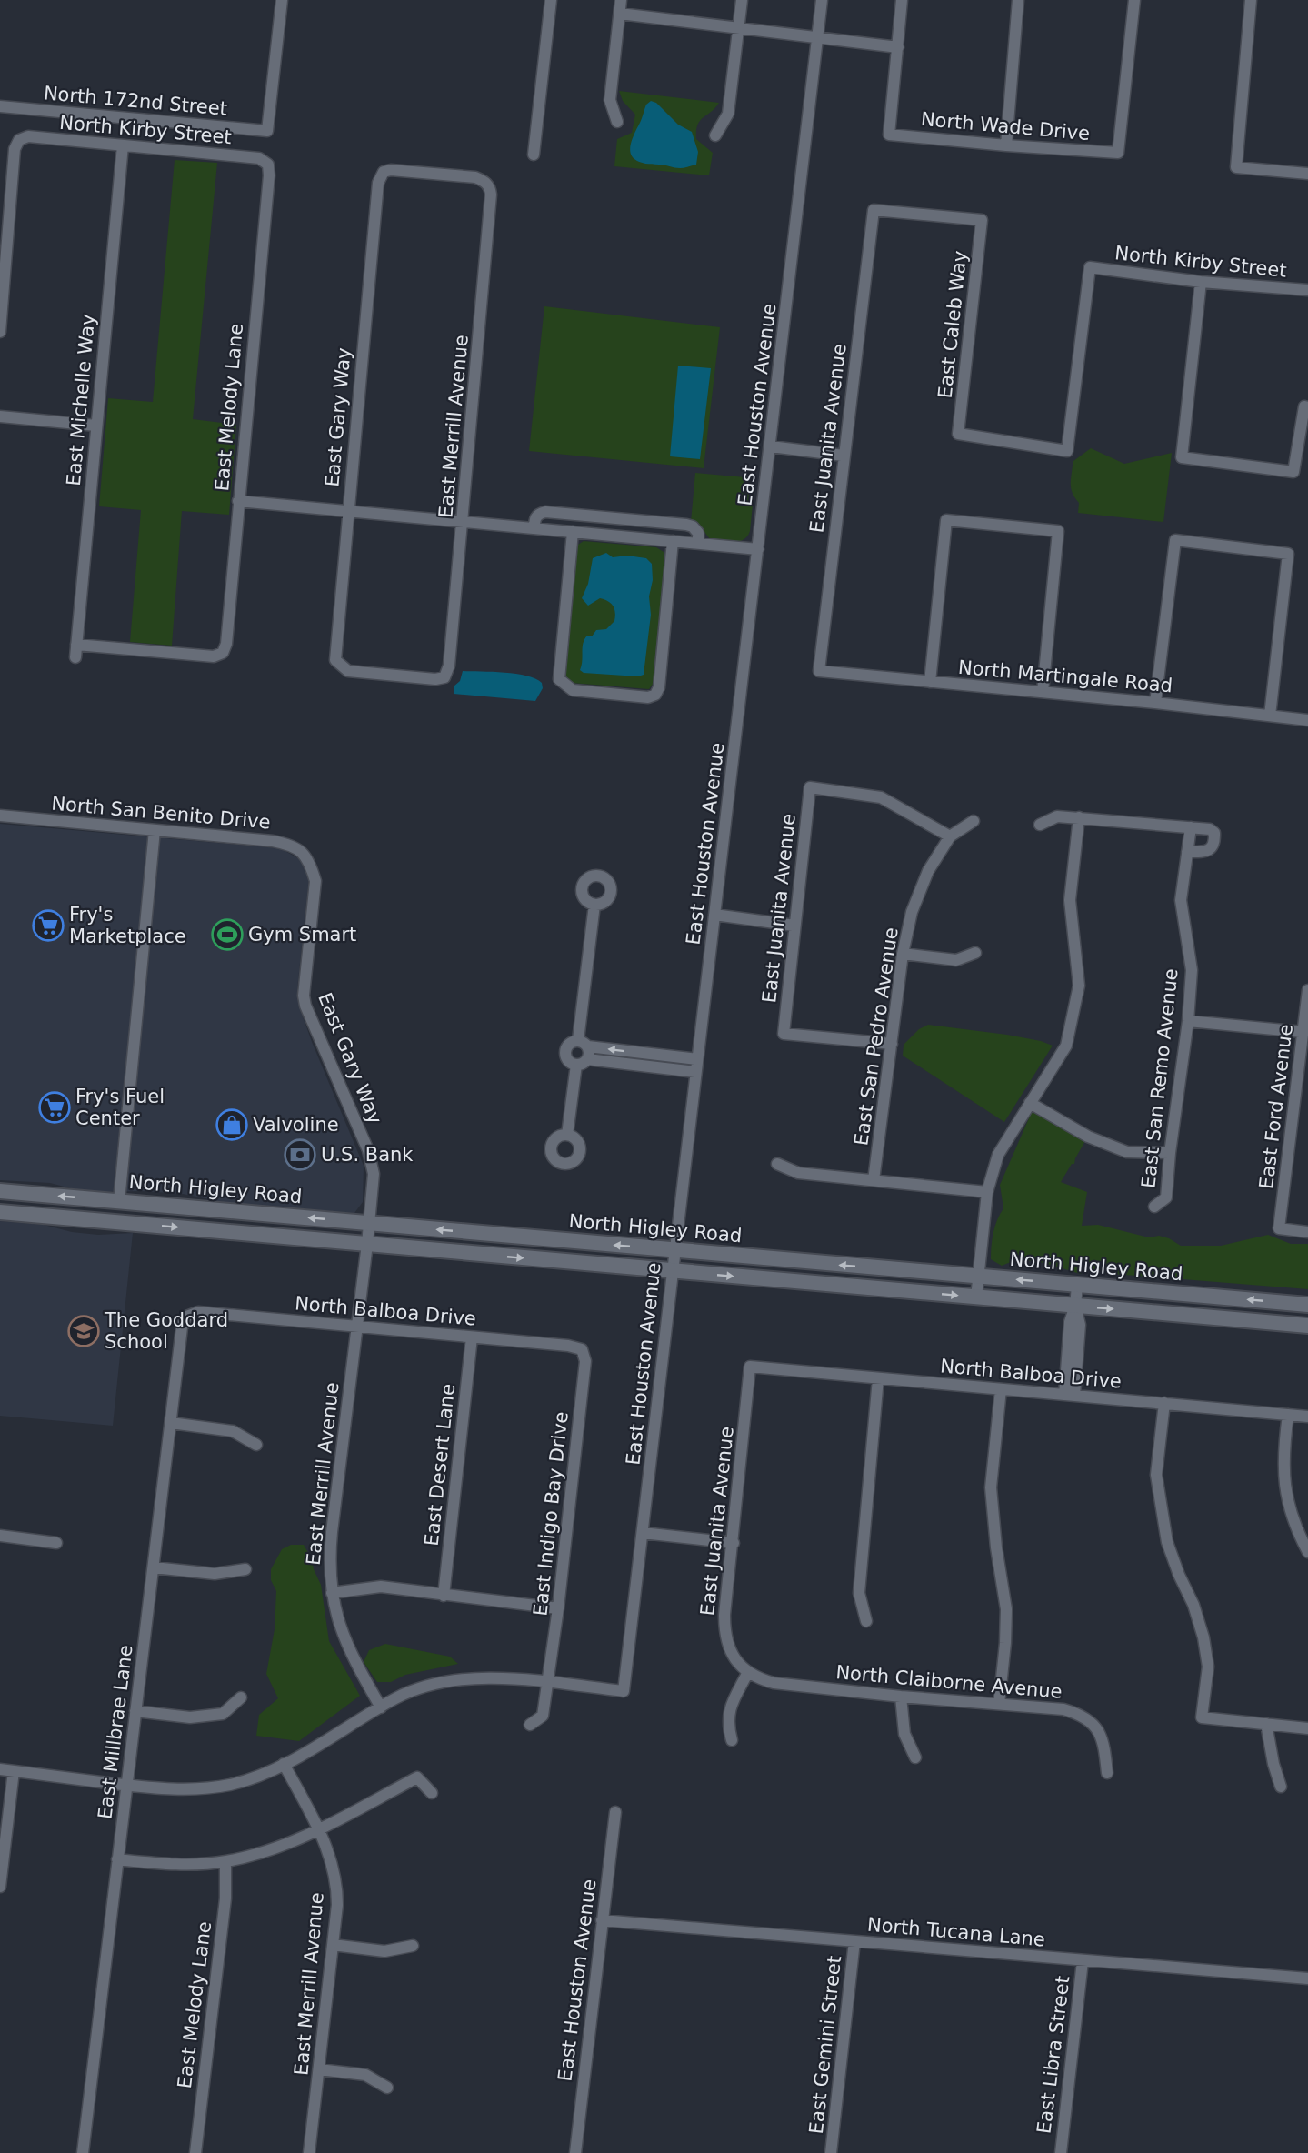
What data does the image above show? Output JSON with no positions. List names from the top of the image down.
{
  "streets": {
    "main road": ["North Higley Road"],
    "street": [
      "North 172nd Street",
      "North Wade Drive",
      "North Kirby Street",
      "East Caleb Way",
      "East Michelle Way",
      "East Houston Avenue",
      "East Melody Lane",
      "East Gary Way",
      "East Merrill Avenue",
      "East Juanita Avenue",
      "North Martingale Road",
      "North San Benito Drive",
      "East San Pedro Avenue",
      "East San Remo Avenue",
      "East Ford Avenue",
      "North Balboa Drive",
      "East Desert Lane",
      "East Indigo Bay Drive",
      "North Claiborne Avenue",
      "East Millbrae Lane",
      "North Tucana Lane",
      "East Gemini Street",
      "East Libra Street"
    ]
  },
  "crossings": [
    ["North Kirby Street", "East Caleb Way"],
    ["North Kirby Street", "East Michelle Way"],
    ["North Kirby Street", "East Melody Lane"],
    ["East Caleb Way", "East Juanita Avenue"],
    ["East Michelle Way", "East Melody Lane"],
    ["East Houston Avenue", "North Higley Road"],
    ["East Houston Avenue", "East Indigo Bay Drive"],
    ["East Houston Avenue", "North Tucana Lane"],
    ["East Gary Way", "East Merrill Avenue"],
    ["East Gary Way", "North San Benito Drive"],
    ["East Gary Way", "North Higley Road"],
    ["East Merrill Avenue", "North Higley Road"],
    ["East Merrill Avenue", "North Balboa Drive"],
    ["East Juanita Avenue", "North Martingale Road"],
    ["East Juanita Avenue", "East San Pedro Avenue"],
    ["East Juanita Avenue", "North Balboa Drive"],
    ["East Juanita Avenue", "North Claiborne Avenue"],
    ["North Balboa Drive", "East Desert Lane"],
    ["North Balboa Drive", "East Indigo Bay Drive"],
    ["North Balboa Drive", "East Millbrae Lane"],
    ["North Tucana Lane", "East Gemini Street"],
    ["North Tucana Lane", "East Libra Street"]
  ],
  "places": {
    "supermarket": ["Fry's Marketplace", "Fry's Fuel Center"],
    "sports": ["Gym Smart"],
    "shop": ["Valvoline"],
    "bank": ["U.S. Bank"],
    "school or university": ["The Goddard School"]
  }
}
